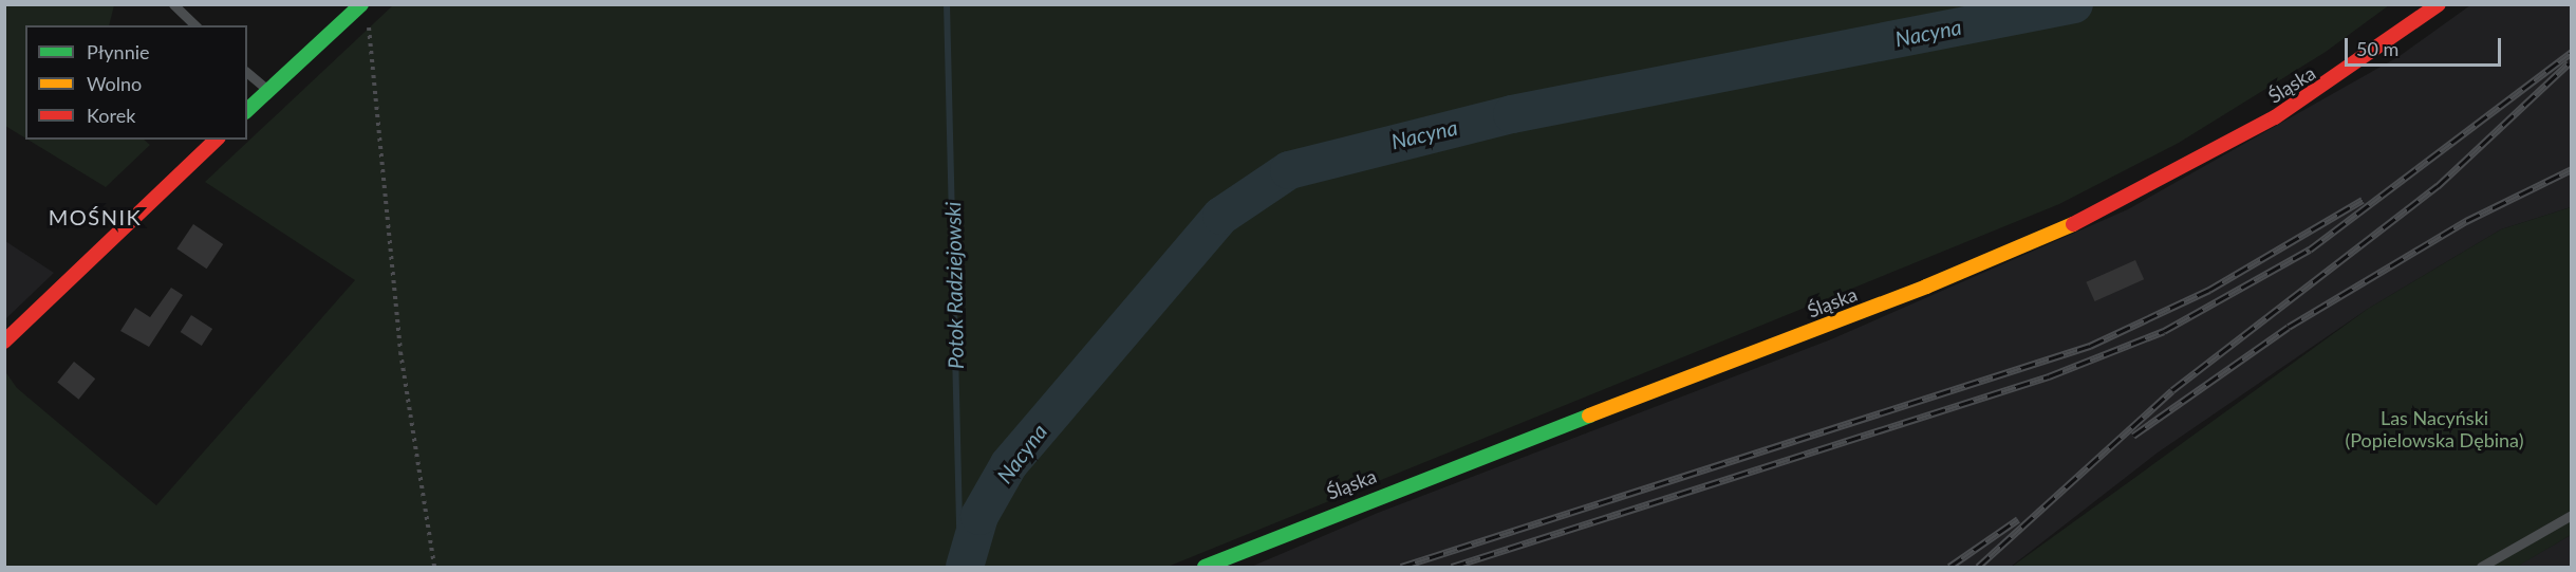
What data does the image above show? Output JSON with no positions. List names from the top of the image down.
{
  "streets": {
    "street": ["Śląska"]
  },
  "districts": ["MOŚNIK"],
  "water": ["Nacyna", "Potok Radziejowski"],
  "parks": ["Las Nacyński (Popielowska Dębina)"],
  "legend": ["Płynnie", "Wolno", "Korek"],
  "scale_bar": "50 m"
}
